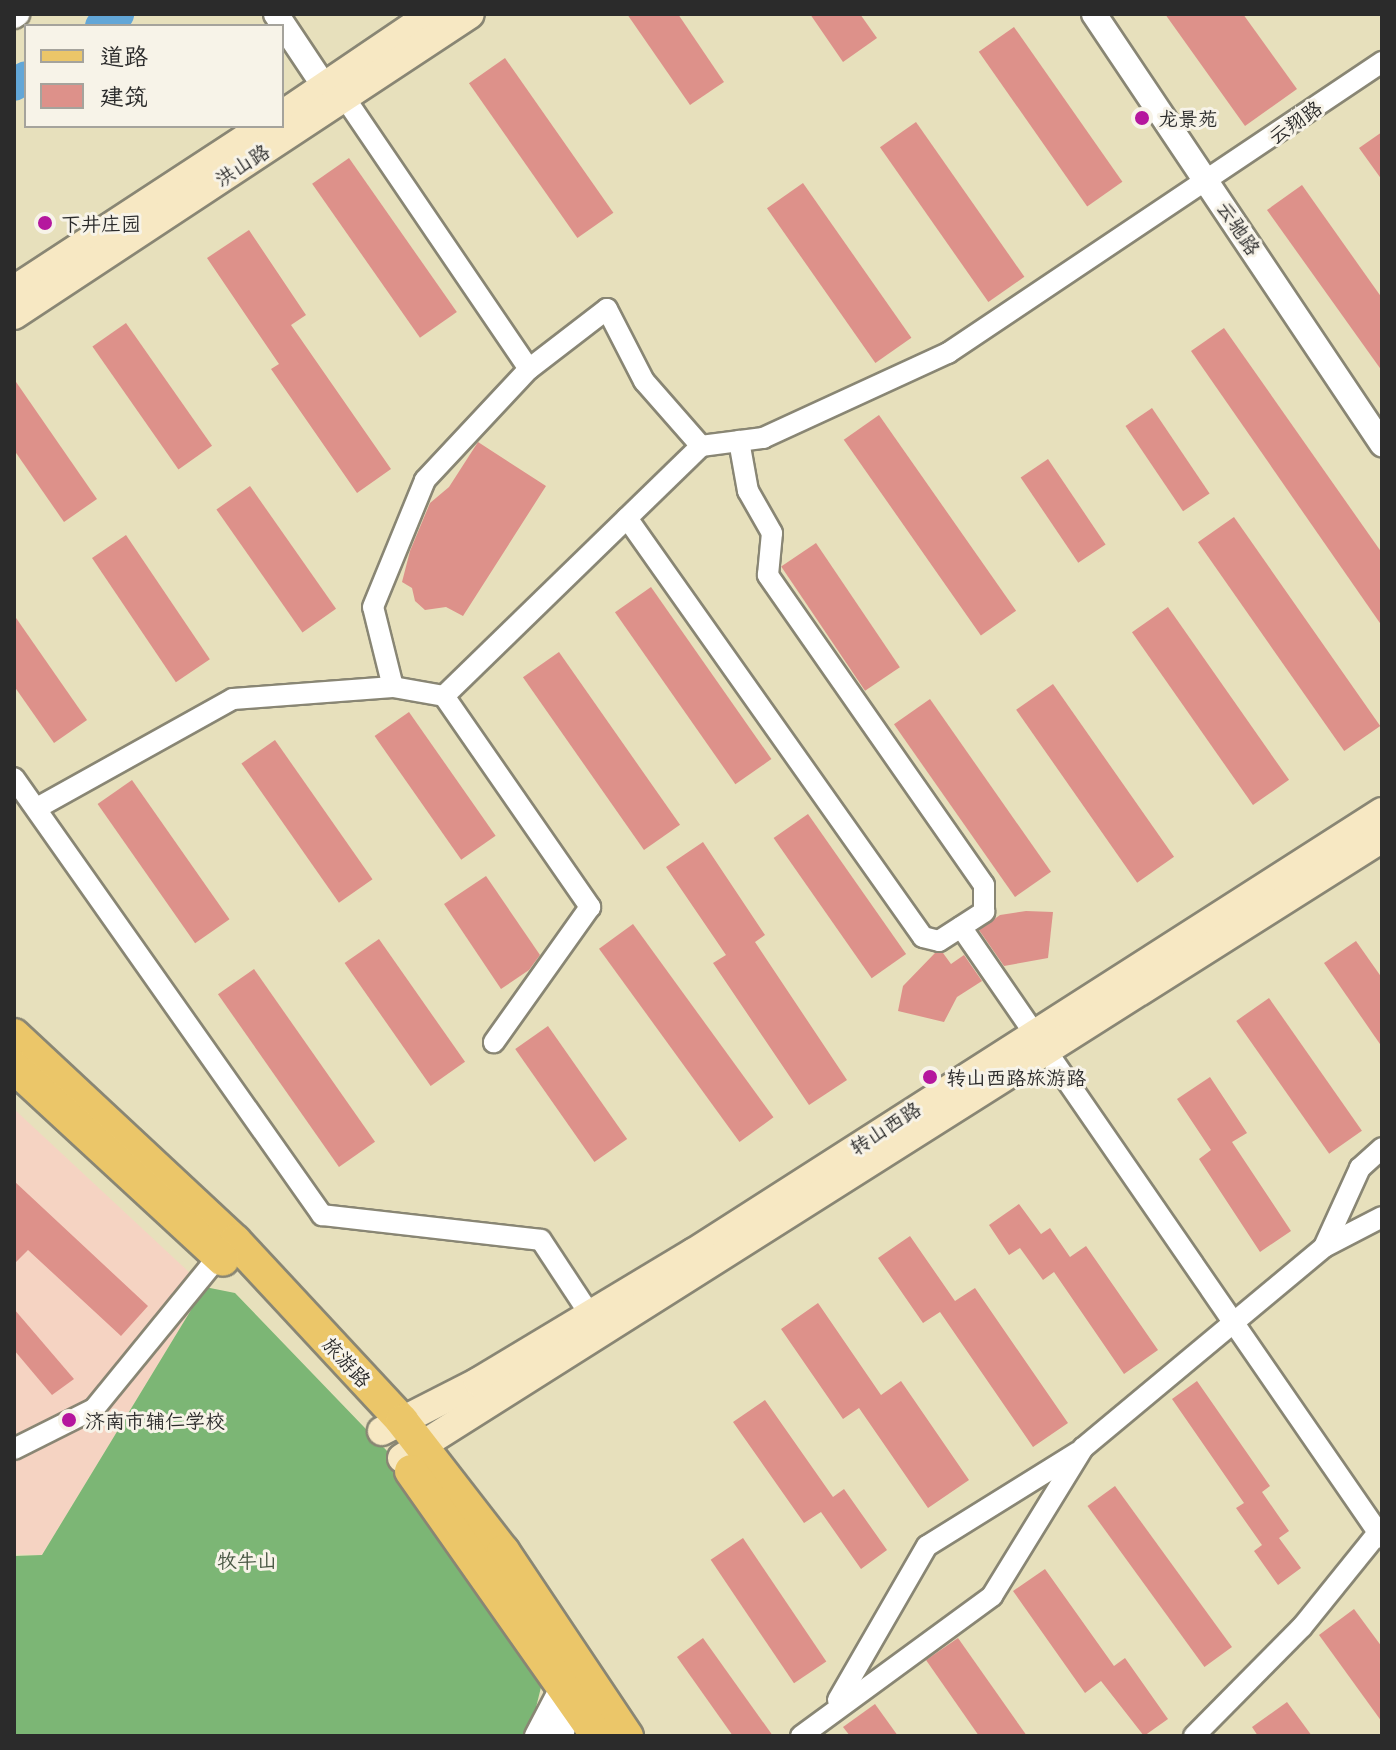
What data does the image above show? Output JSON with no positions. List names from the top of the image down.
{
  "streets": {
    "main road": ["洪山路", "转山西路", "旅游路"],
    "street": ["云翔路", "云驰路"]
  },
  "crossings": [
    ["云翔路", "云驰路"],
    ["转山西路", "旅游路"]
  ],
  "parks": ["牧牛山"],
  "places": [
    "龙景苑",
    "下井庄园",
    "转山西路旅游路",
    "济南市辅仁学校"
  ],
  "legend": ["道路", "建筑"]
}
